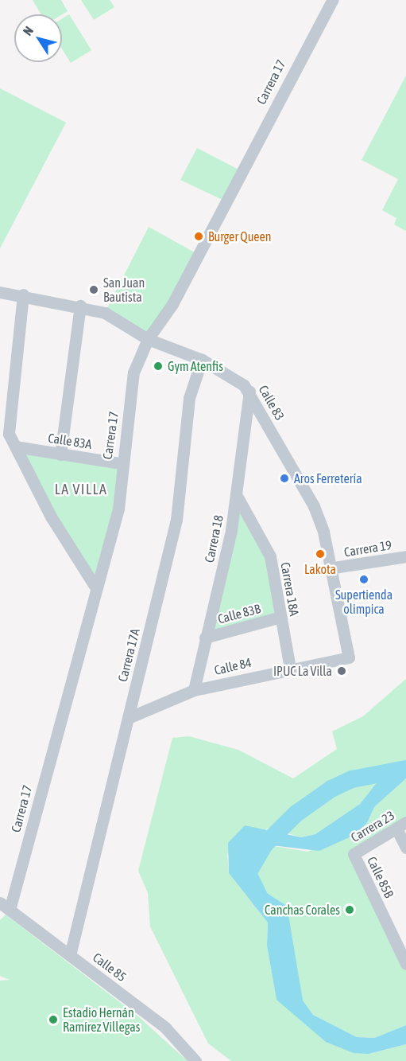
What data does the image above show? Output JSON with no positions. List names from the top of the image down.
{
  "streets": {
    "street": [
      "Carrera 17",
      "Calle 83",
      "Calle 83A",
      "Carrera 18",
      "Carrera 19",
      "Carrera 18A",
      "Calle 83B",
      "Carrera 17A",
      "Calle 84",
      "Carrera 23",
      "Calle 85B",
      "Calle 85"
    ]
  },
  "crossings": [
    ["Carrera 17", "Calle 83"],
    ["Carrera 17", "Calle 83A"],
    ["Carrera 17", "Calle 85"],
    ["Calle 83", "Carrera 18"],
    ["Calle 83", "Carrera 19"],
    ["Calle 83", "Carrera 17A"],
    ["Calle 83", "Calle 84"],
    ["Carrera 18", "Carrera 18A"],
    ["Carrera 18", "Calle 83B"],
    ["Carrera 18", "Calle 84"],
    ["Carrera 18A", "Calle 83B"],
    ["Carrera 18A", "Calle 84"],
    ["Carrera 17A", "Calle 84"],
    ["Carrera 17A", "Calle 85"],
    ["Carrera 23", "Calle 85B"]
  ],
  "districts": ["LA VILLA"],
  "places": [
    "Burger Queen",
    "San Juan Bautista",
    "Gym Atenfis",
    "Aros Ferretería",
    "Lakota",
    "Supertienda olimpica",
    "IPUC La Villa",
    "Canchas Corales",
    "Estadio Hernán Ramírez Villegas"
  ],
  "north": "top left"
}
